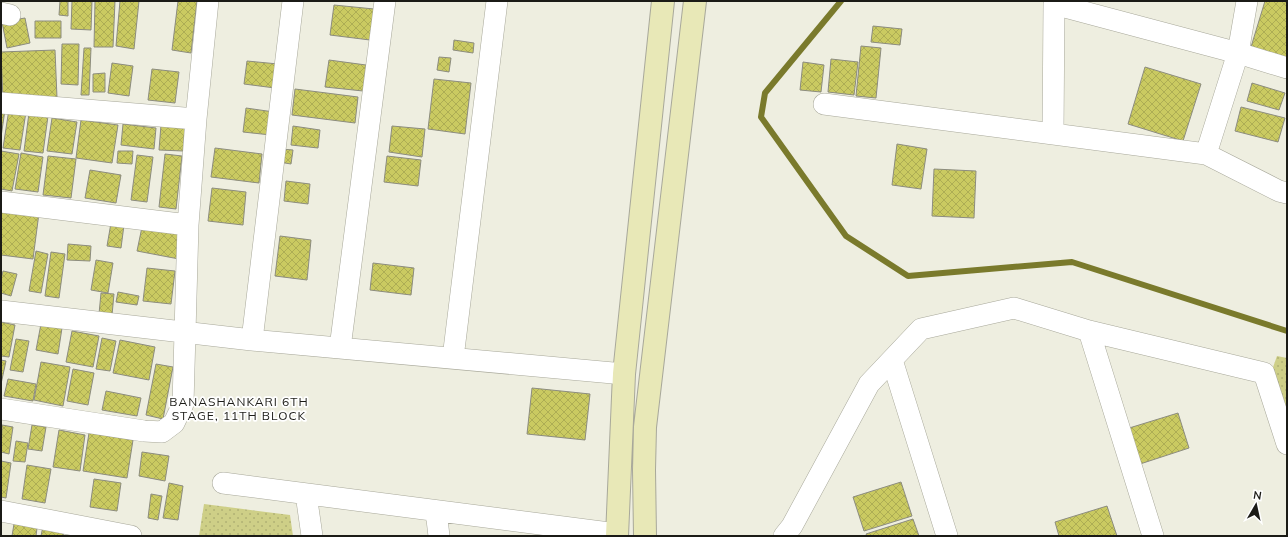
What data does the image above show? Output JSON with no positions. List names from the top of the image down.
{
  "districts": ["BANASHANKARI 6TH STAGE, 11TH BLOCK"],
  "north": "top"
}
